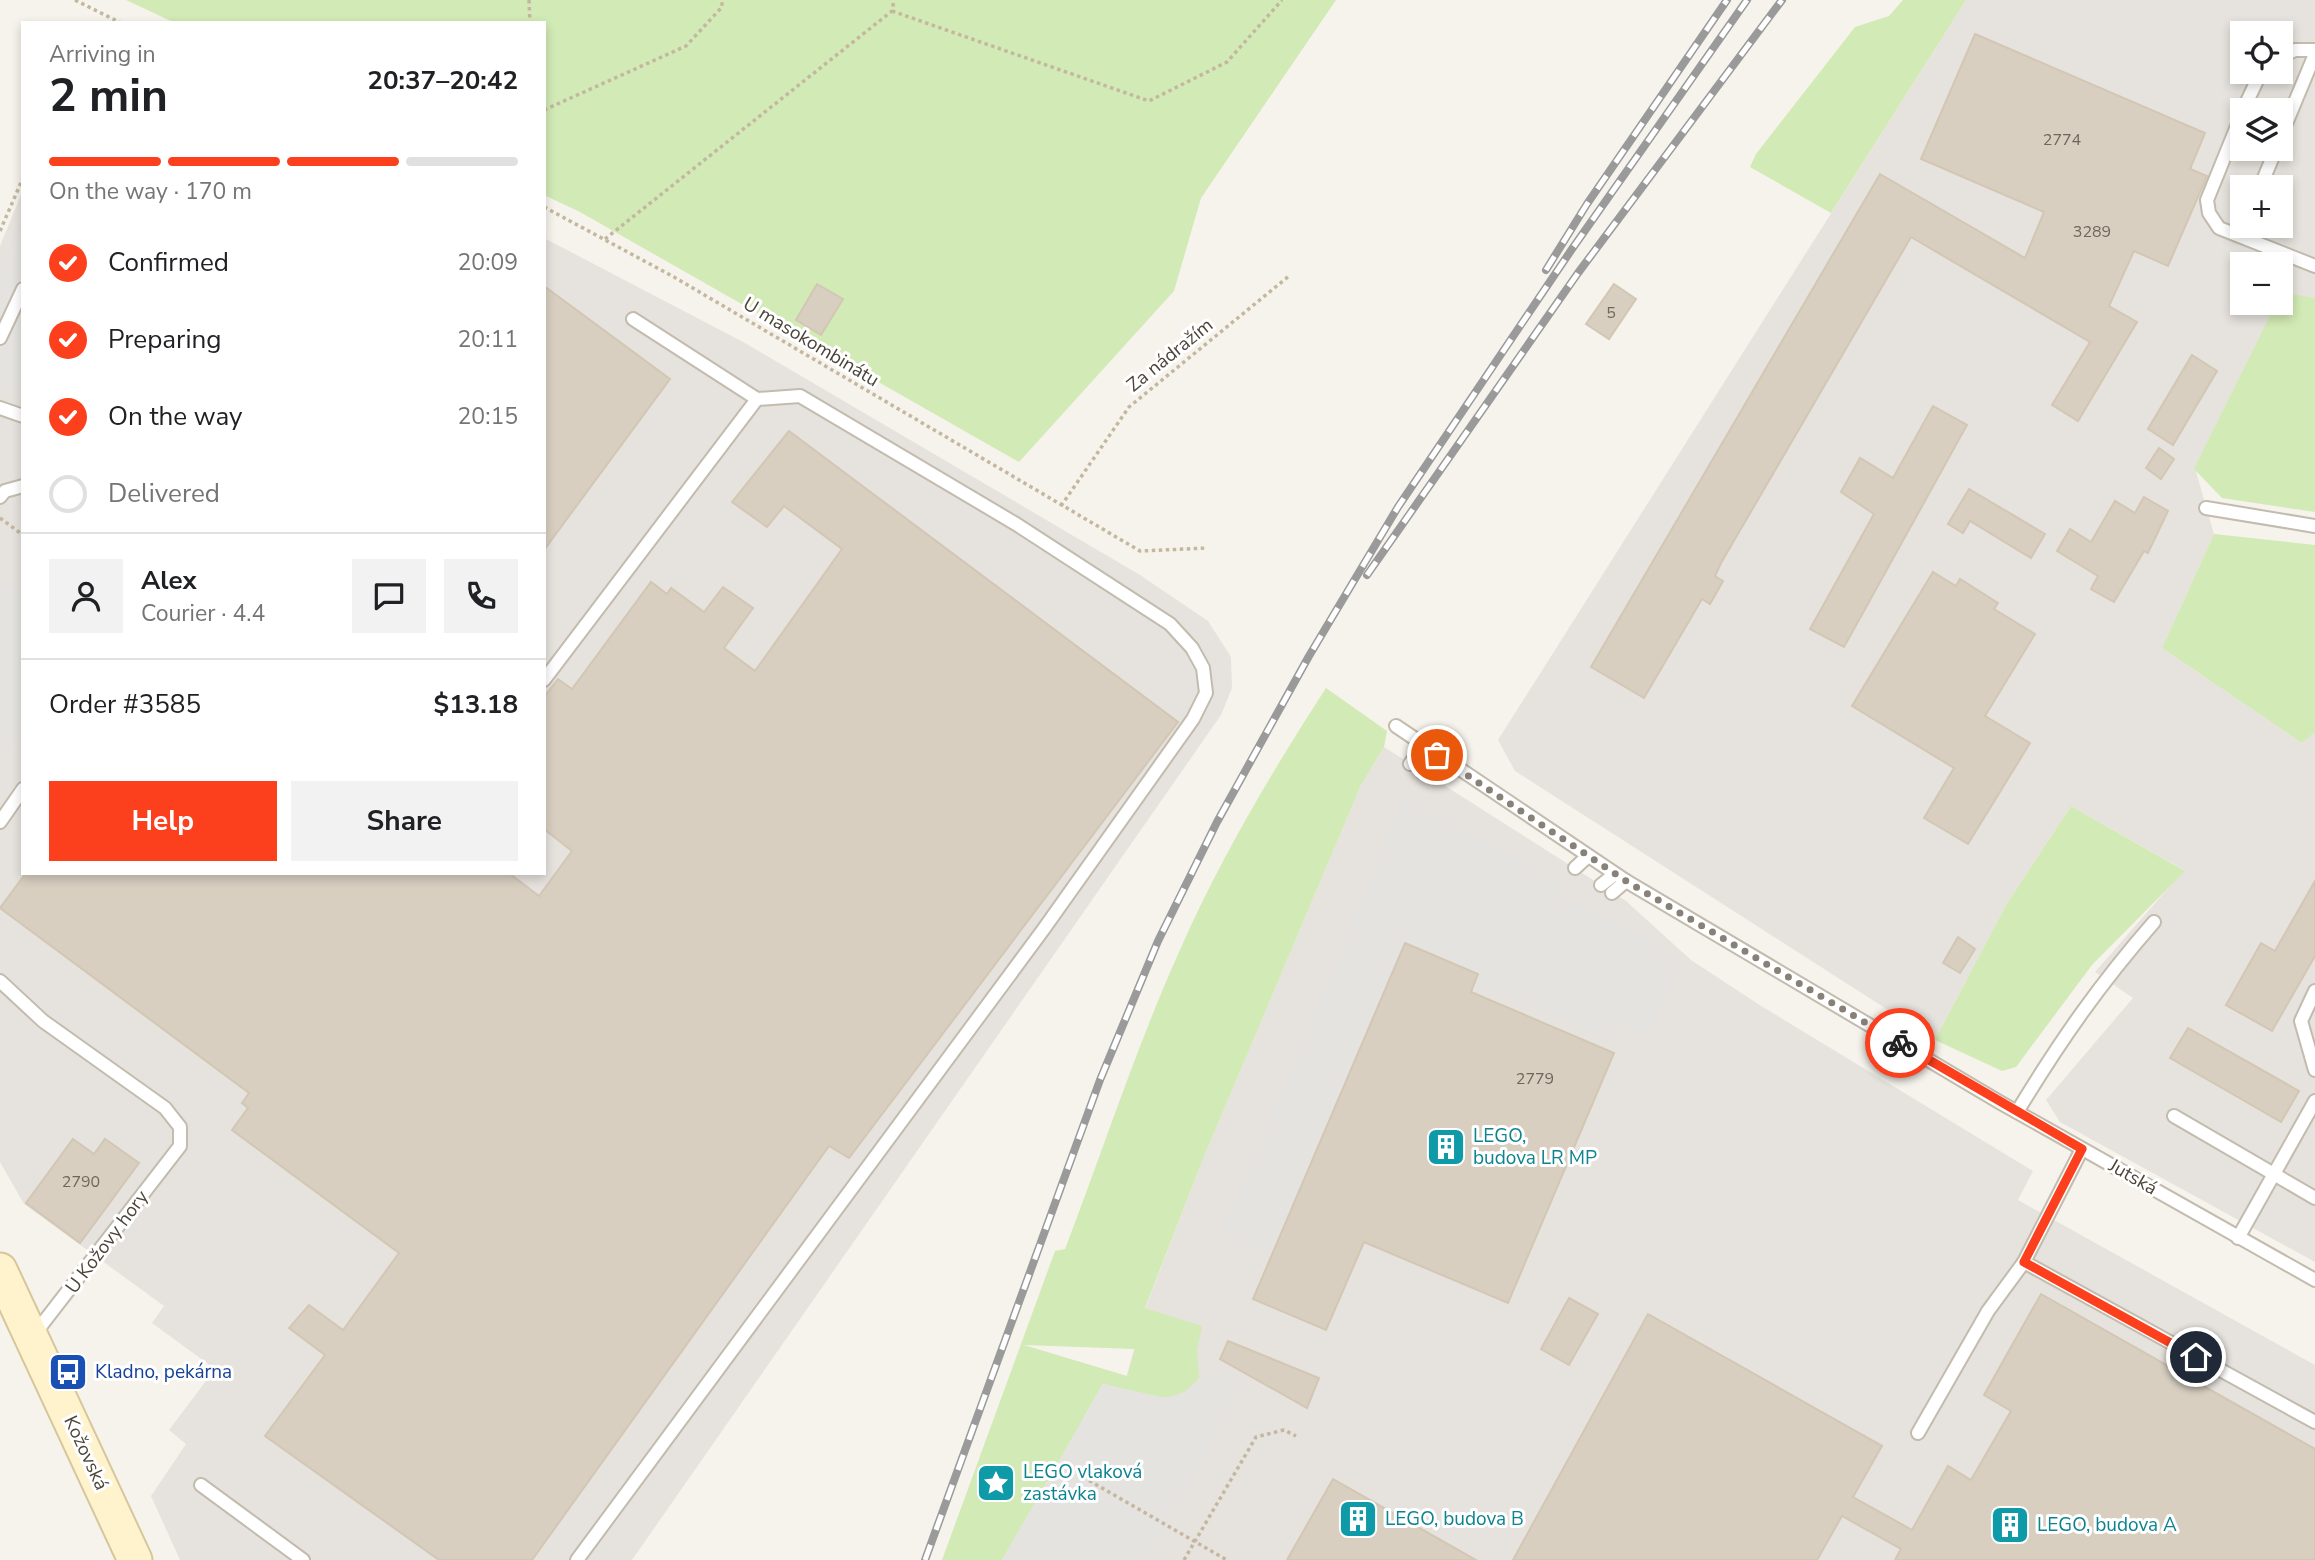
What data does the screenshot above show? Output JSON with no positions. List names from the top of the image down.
{
  "streets": {
    "street": ["Kožovská"],
    "lane": ["Jutská", "U Kožovy hory"],
    "path": ["U masokombinátu", "Za nádražím"]
  },
  "crossings": [
    ["U masokombinátu", "Za nádražím"],
    ["U Kožovy hory", "Kožovská"]
  ],
  "places": {
    "building": ["LEGO, budova LR MP", "LEGO, budova B", "LEGO, budova A"],
    "bus stop": ["Kladno, pekárna"],
    "place": ["LEGO vlaková zastávka"]
  },
  "house_numbers": [
    "2774",
    "3289",
    "5",
    "2779",
    "2790"
  ],
  "page": {
    "map_buttons": ["+", "−"],
    "heading": ["2 min", "Arriving in", "20:37–20:42"],
    "panel": [
      "Alex",
      "Courier · 4.4",
      "Order #3585",
      "$13.18"
    ],
    "bar": "On the way · 170 m",
    "list": [
      ["Confirmed", "20:09"],
      ["Preparing", "20:11"],
      ["On the way", "20:15"],
      "Delivered"
    ],
    "buttons": ["Help", "Share"]
  }
}
